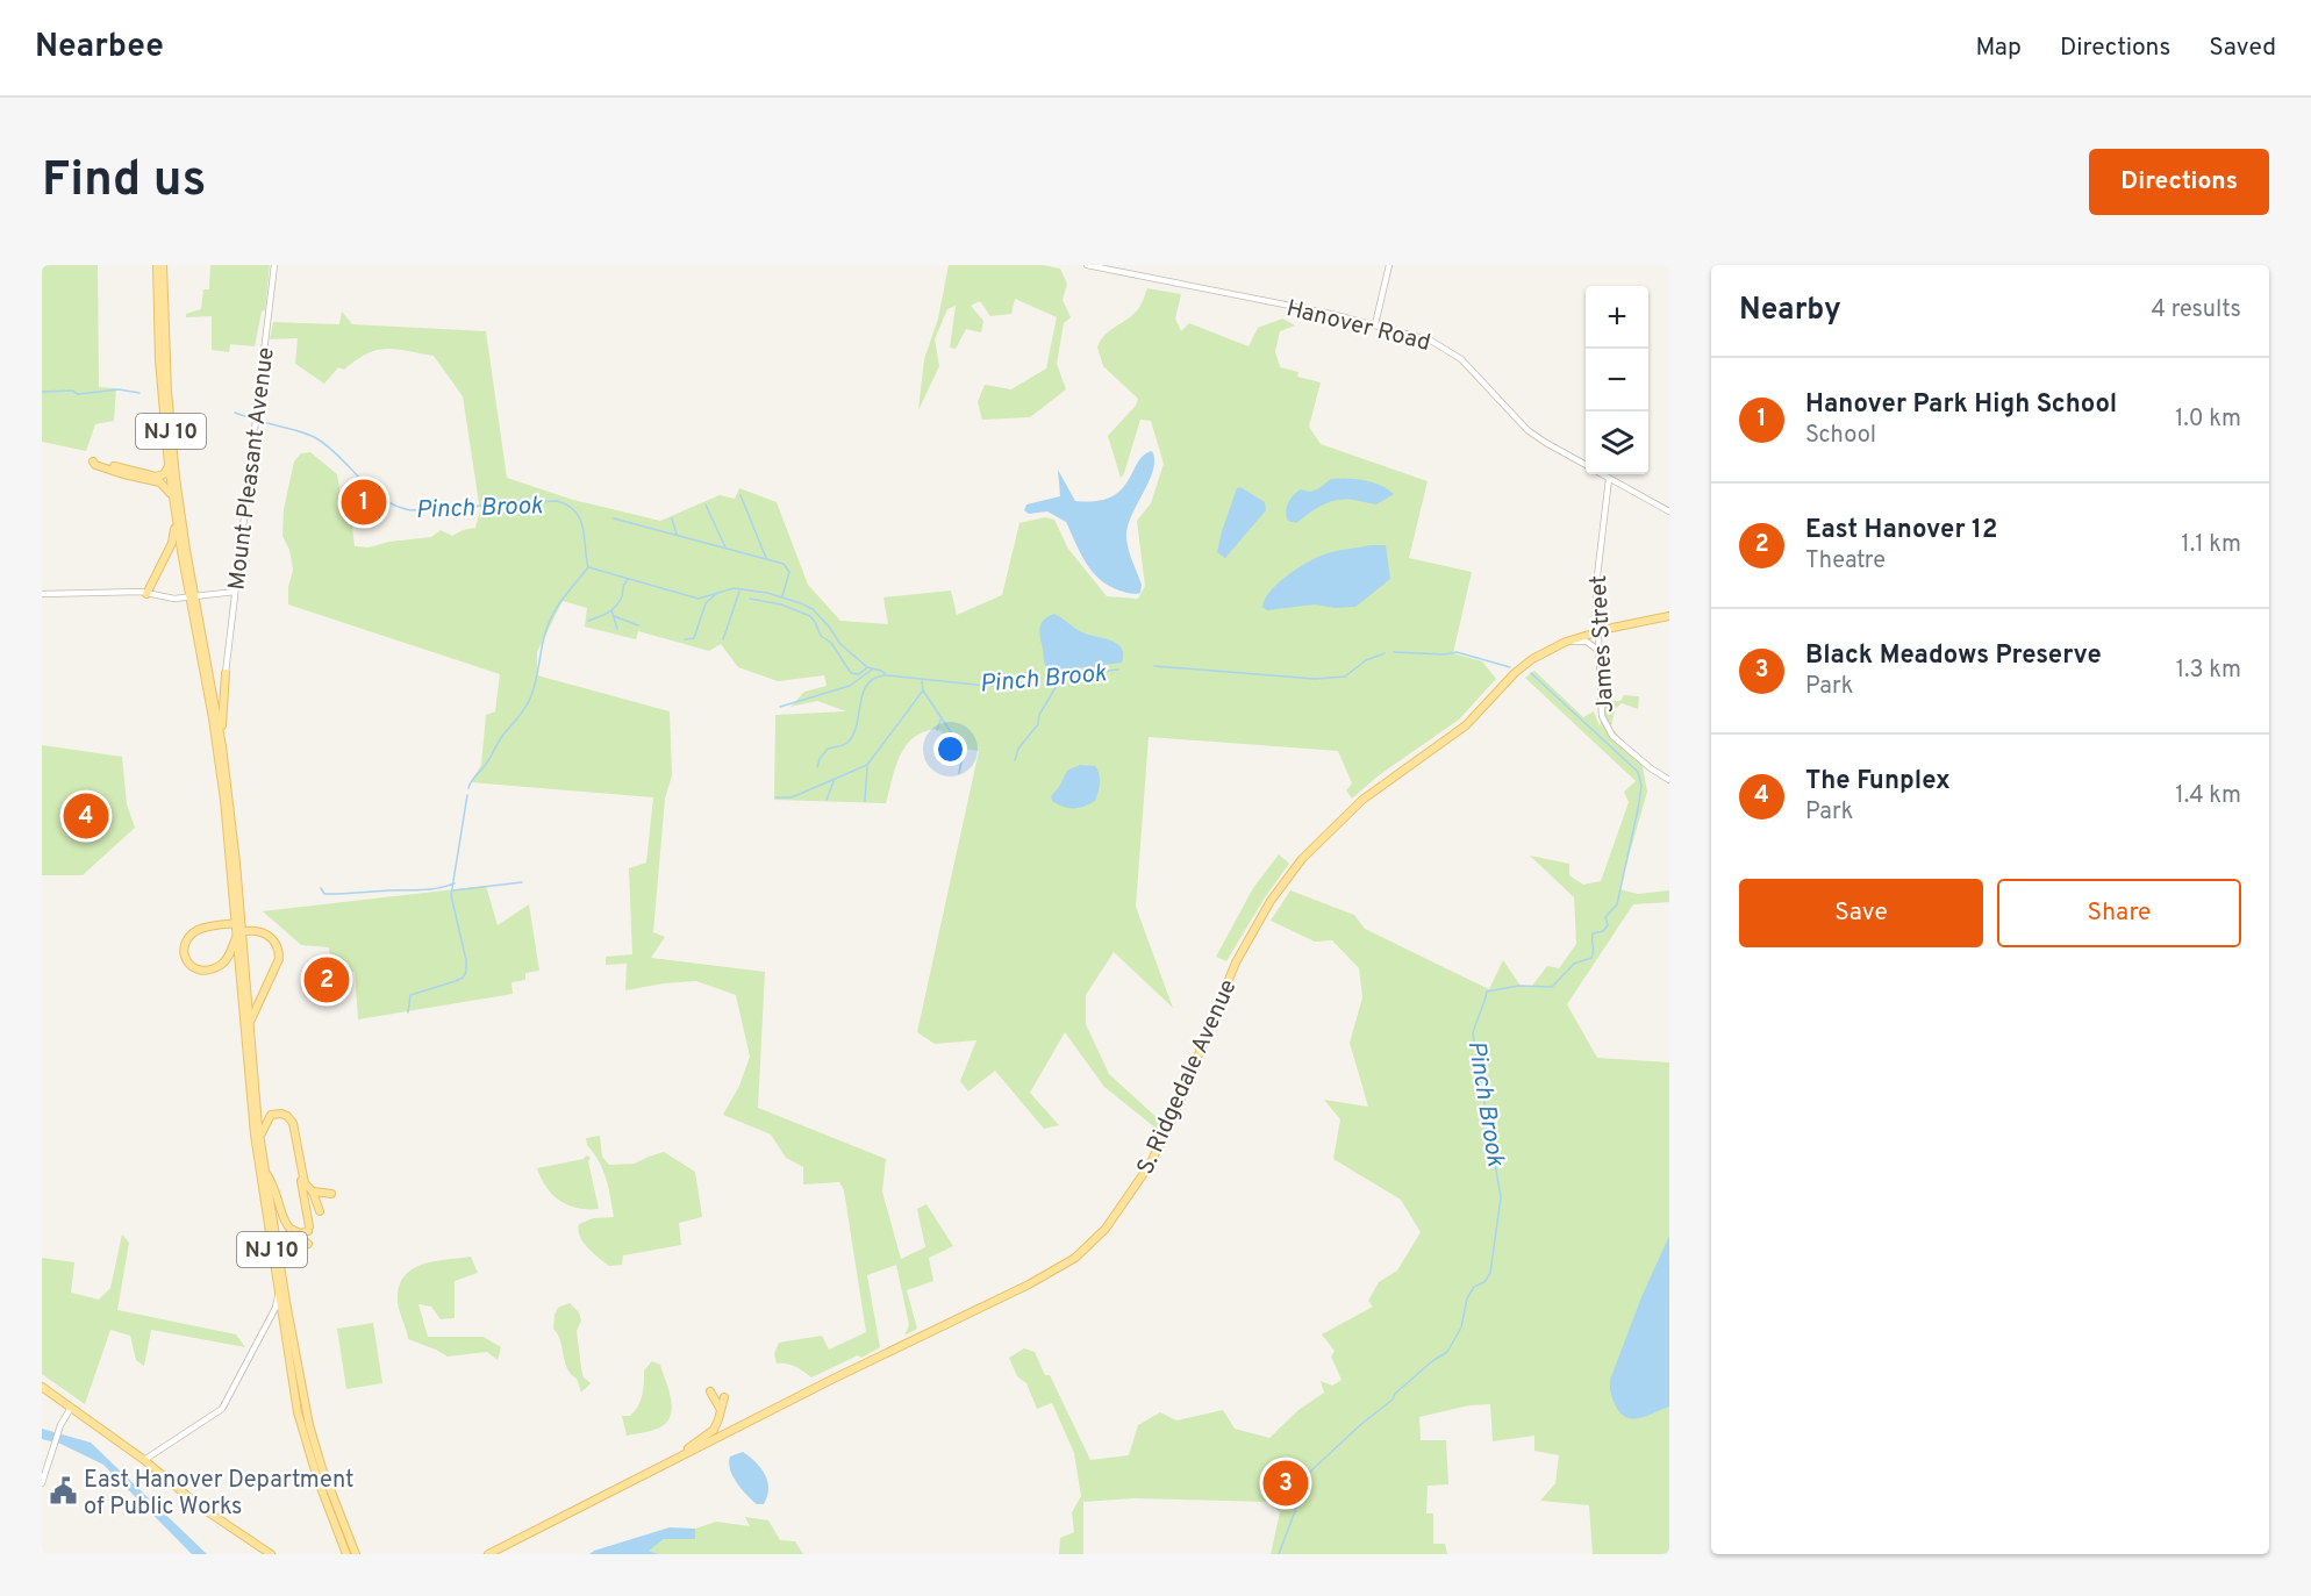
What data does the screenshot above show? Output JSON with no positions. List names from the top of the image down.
{
  "streets": {
    "main road": ["NJ 10", "S. Ridgedale Avenue"],
    "street": ["Hanover Road", "Mount Pleasant Avenue", "James Street"]
  },
  "crossings": [
    ["Hanover Road", "James Street"],
    ["James Street", "S. Ridgedale Avenue"]
  ],
  "water": ["Pinch Brook"],
  "places": {
    "public building": ["East Hanover Department of Public Works"]
  },
  "page": {
    "header": "Nearbee",
    "nav": ["Map", "Directions", "Saved"],
    "buttons": [
      "Directions",
      ["Save", "Share"]
    ],
    "title": "Find us",
    "heading": ["Nearby", "4 results"],
    "map_buttons": ["+", "−"],
    "list": [
      {
        "mark": "1",
        "name": "Hanover Park High School",
        "note": "School",
        "value": "1.0 km"
      },
      {
        "mark": "2",
        "name": "East Hanover 12",
        "note": "Theatre",
        "value": "1.1 km"
      },
      {
        "mark": "3",
        "name": "Black Meadows Preserve",
        "note": "Park",
        "value": "1.3 km"
      },
      {
        "mark": "4",
        "name": "The Funplex",
        "note": "Park",
        "value": "1.4 km"
      }
    ],
    "pins": [
      "1",
      "4",
      "2",
      "3"
    ]
  }
}
